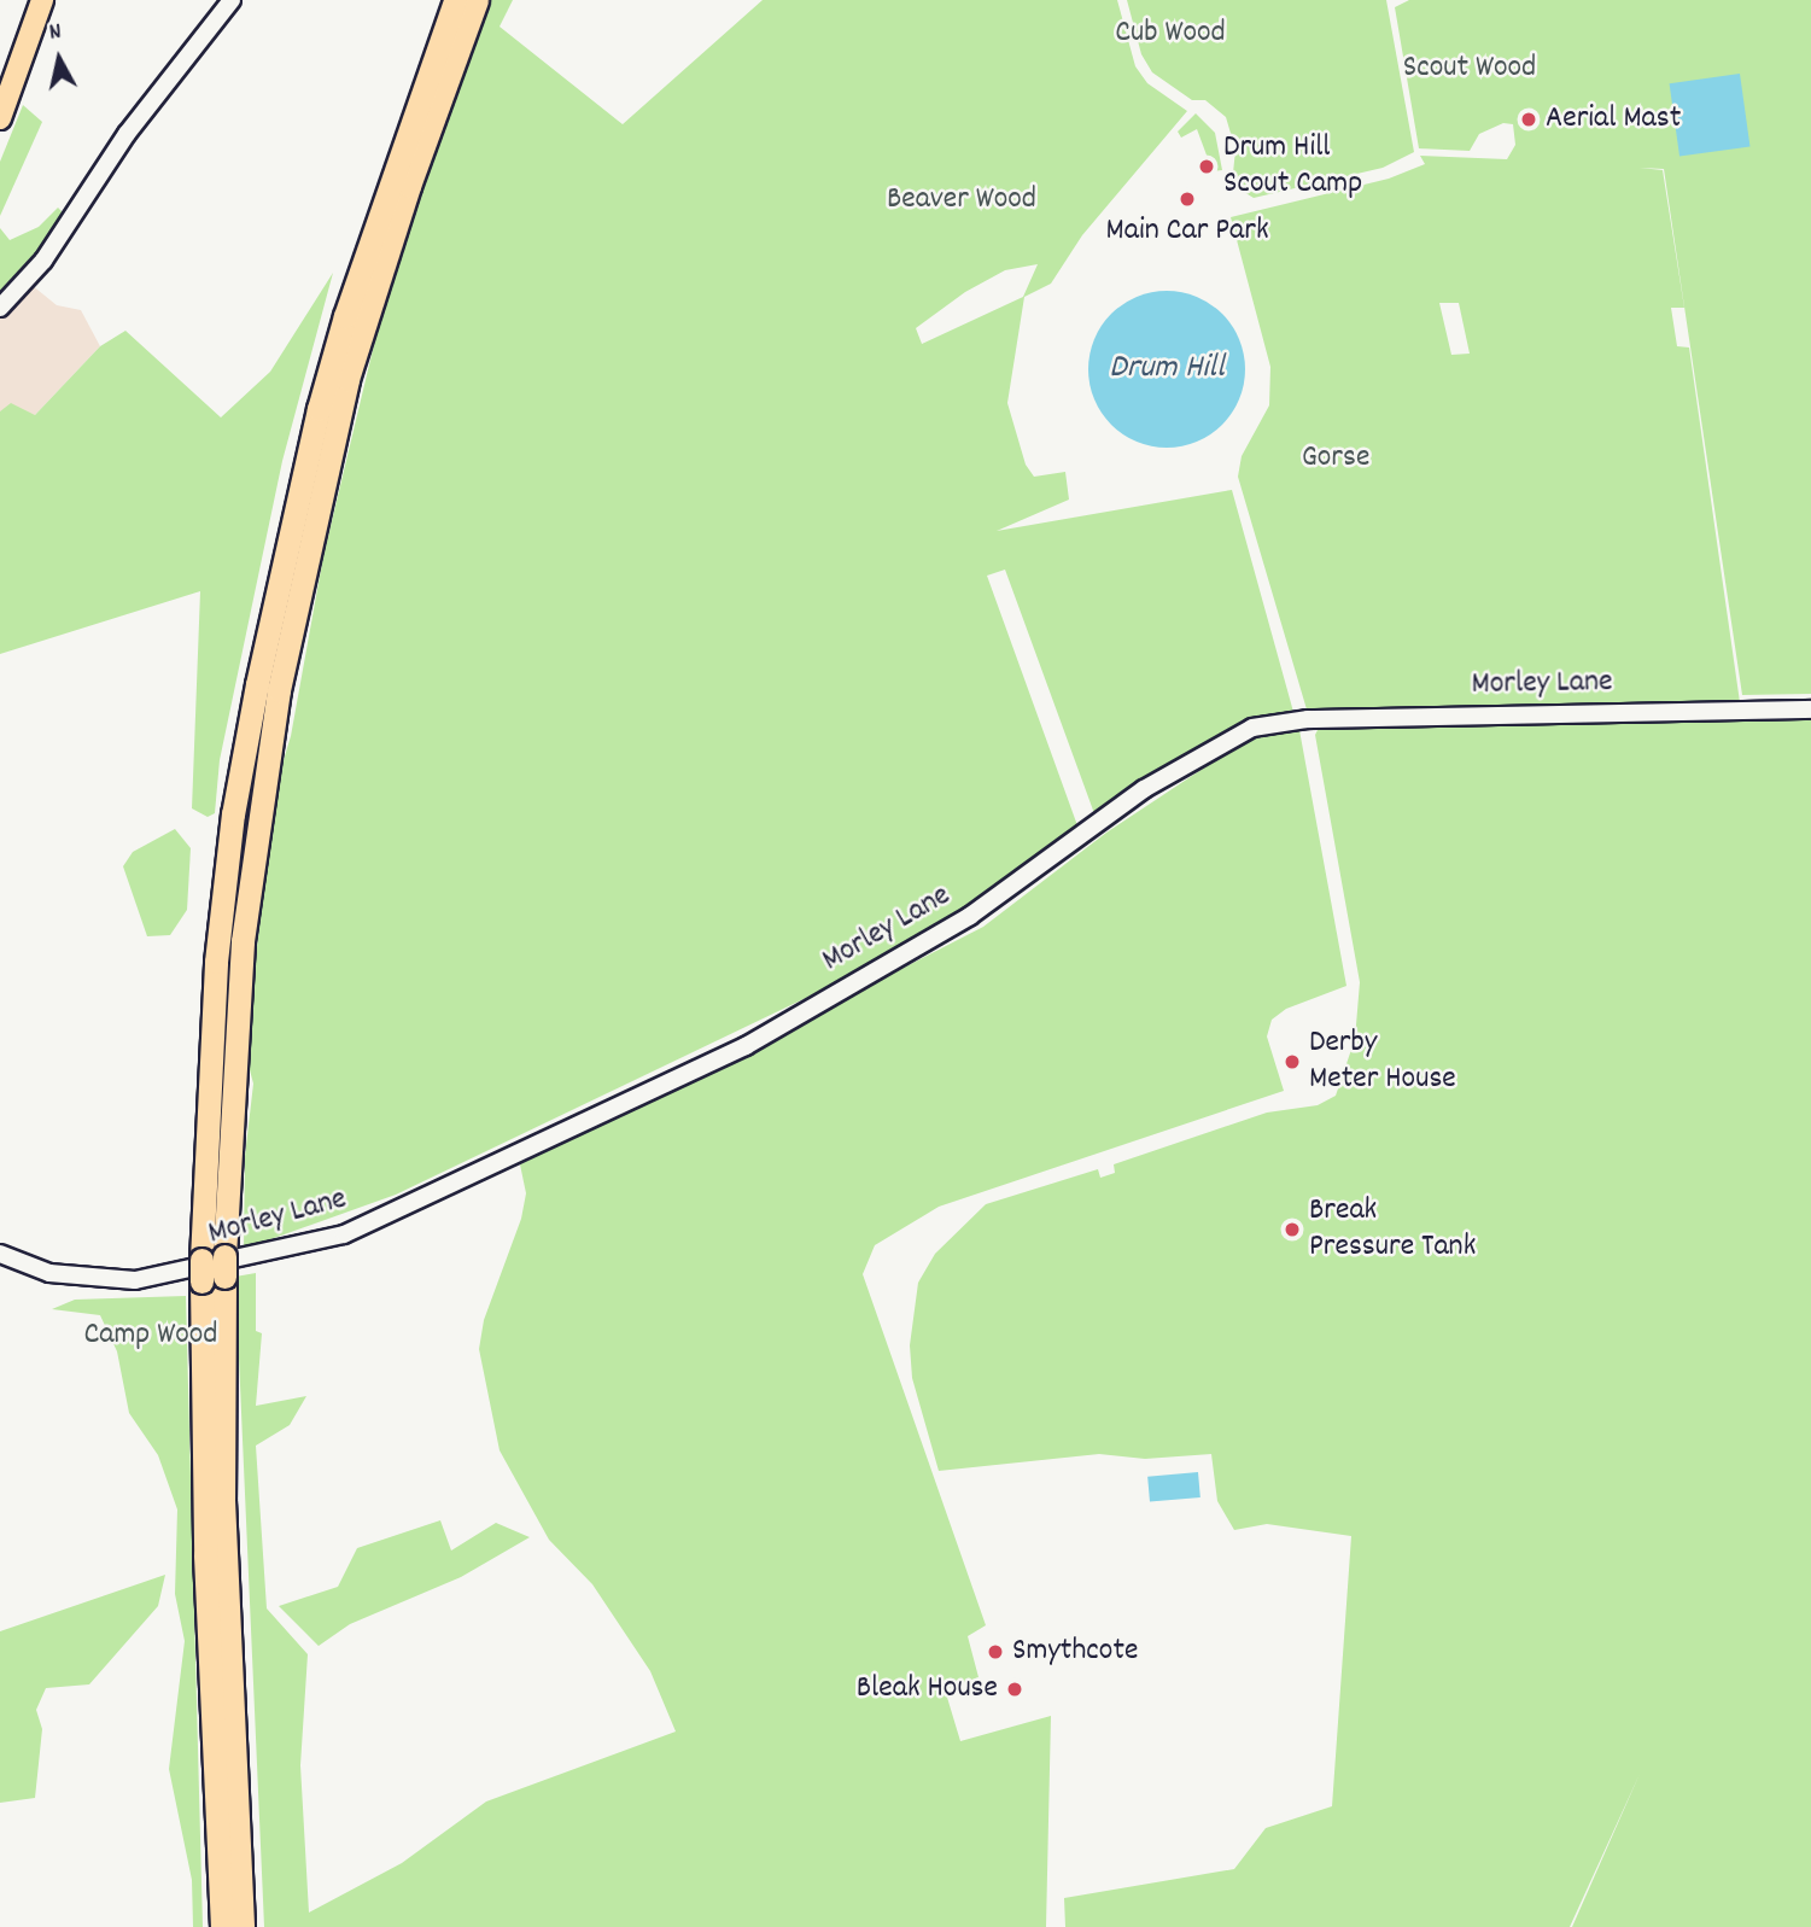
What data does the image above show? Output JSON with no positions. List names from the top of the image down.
{
  "streets": {
    "street": ["Morley Lane"]
  },
  "water": ["Drum Hill"],
  "parks": [
    "Cub Wood",
    "Scout Wood",
    "Beaver Wood",
    "Gorse",
    "Camp Wood"
  ],
  "places": [
    "Aerial Mast",
    "Drum Hill Scout Camp",
    "Main Car Park",
    "Derby Meter House",
    "Break Pressure Tank",
    "Smythcote",
    "Bleak House"
  ],
  "north": "top"
}
